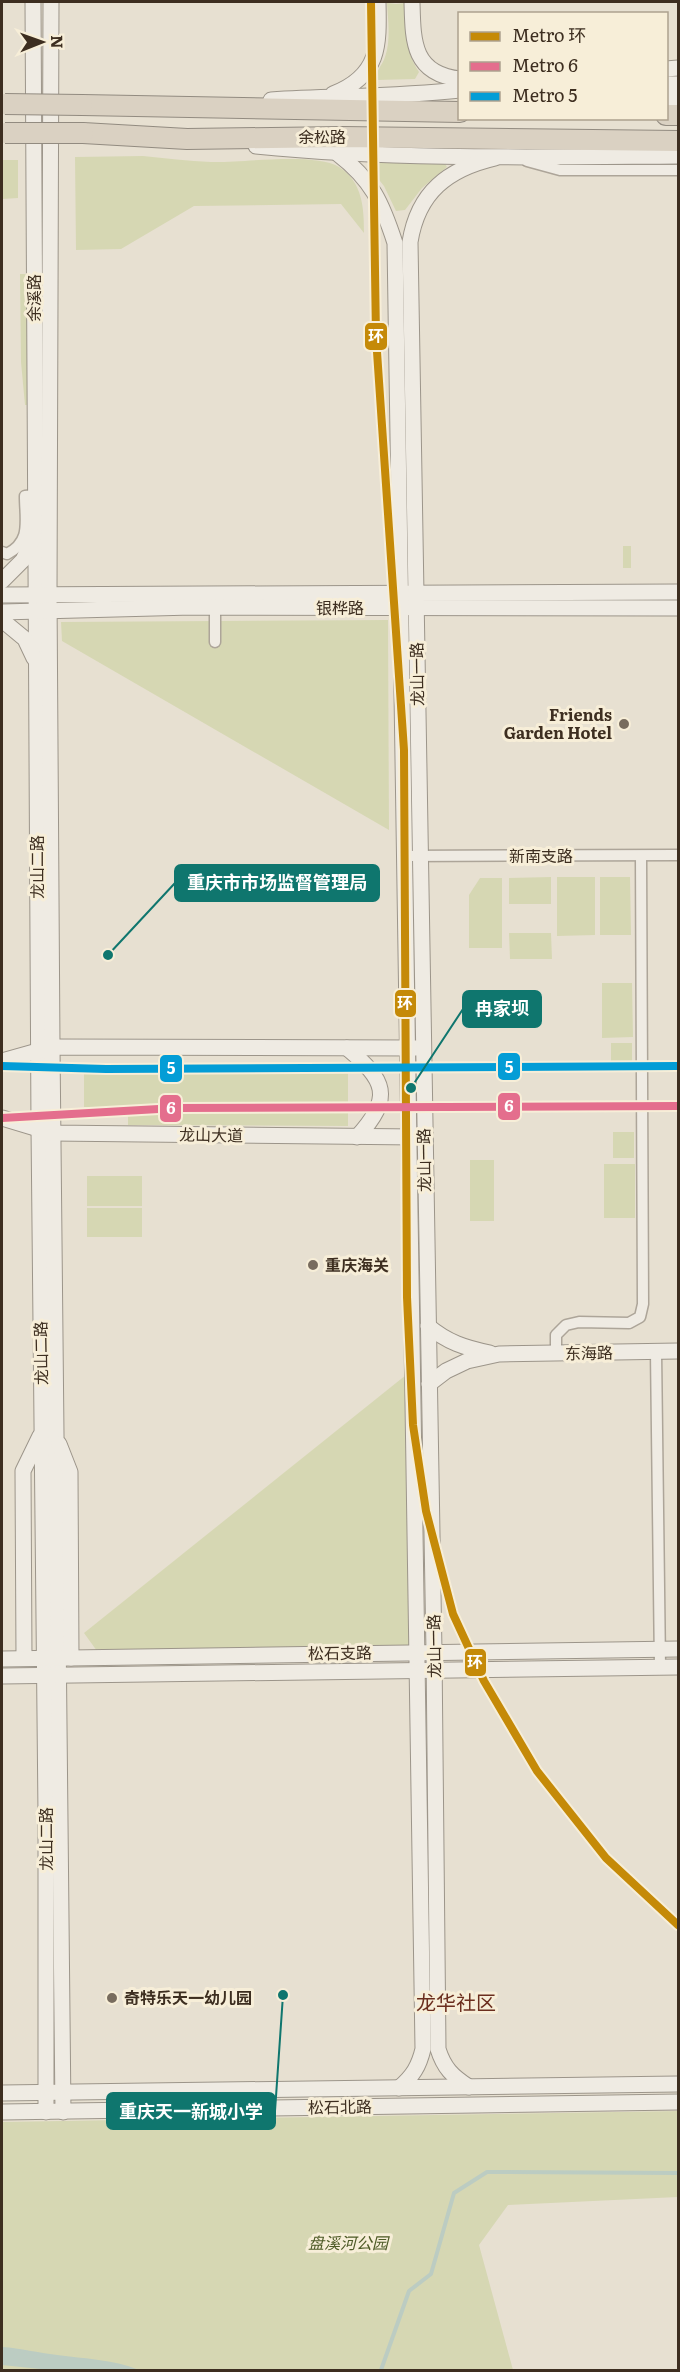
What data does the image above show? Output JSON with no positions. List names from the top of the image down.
{
  "streets": {
    "highway": ["余松路"],
    "main road": [
      "余溪路",
      "银桦路",
      "龙山一路",
      "龙山二路",
      "龙山大道",
      "东海路",
      "松石支路",
      "松石北路"
    ],
    "street": ["新南支路"]
  },
  "crossings": [
    ["余松路", "龙山一路"],
    ["余溪路", "银桦路"],
    ["余溪路", "龙山二路"],
    ["银桦路", "龙山一路"],
    ["银桦路", "龙山二路"],
    ["龙山一路", "新南支路"],
    ["龙山一路", "龙山大道"],
    ["龙山一路", "东海路"],
    ["龙山一路", "松石支路"],
    ["龙山一路", "松石北路"],
    ["龙山二路", "龙山大道"],
    ["龙山二路", "松石支路"],
    ["龙山二路", "松石北路"]
  ],
  "districts": ["龙华社区"],
  "parks": ["盘溪河公园"],
  "places": [
    "Friends Garden Hotel",
    "重庆市市场监督管理局",
    "冉家坝",
    "重庆海关",
    "重庆天一新城小学",
    "奇特乐天一幼儿园"
  ],
  "lines": ["metro line 环", "metro line 5", "metro line 6"],
  "legend": ["Metro 环", "Metro 6", "Metro 5"],
  "north": "right"
}
